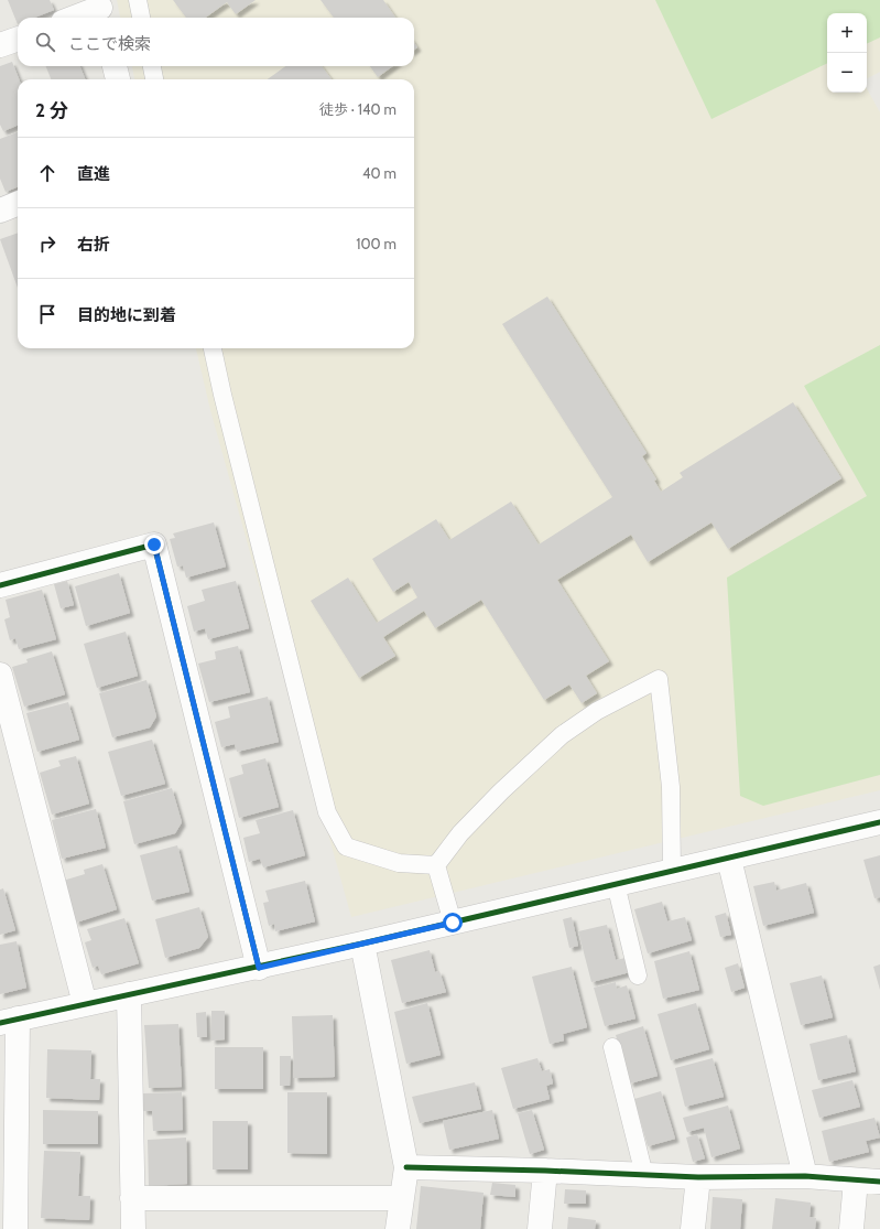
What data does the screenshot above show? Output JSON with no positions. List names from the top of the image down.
{
  "page": {
    "map_buttons": ["+", "−"],
    "search": "ここで検索",
    "heading": ["2 分", "徒歩 · 140 m"],
    "list": [
      ["直進", "40 m"],
      ["右折", "100 m"],
      "目的地に到着"
    ]
  }
}
